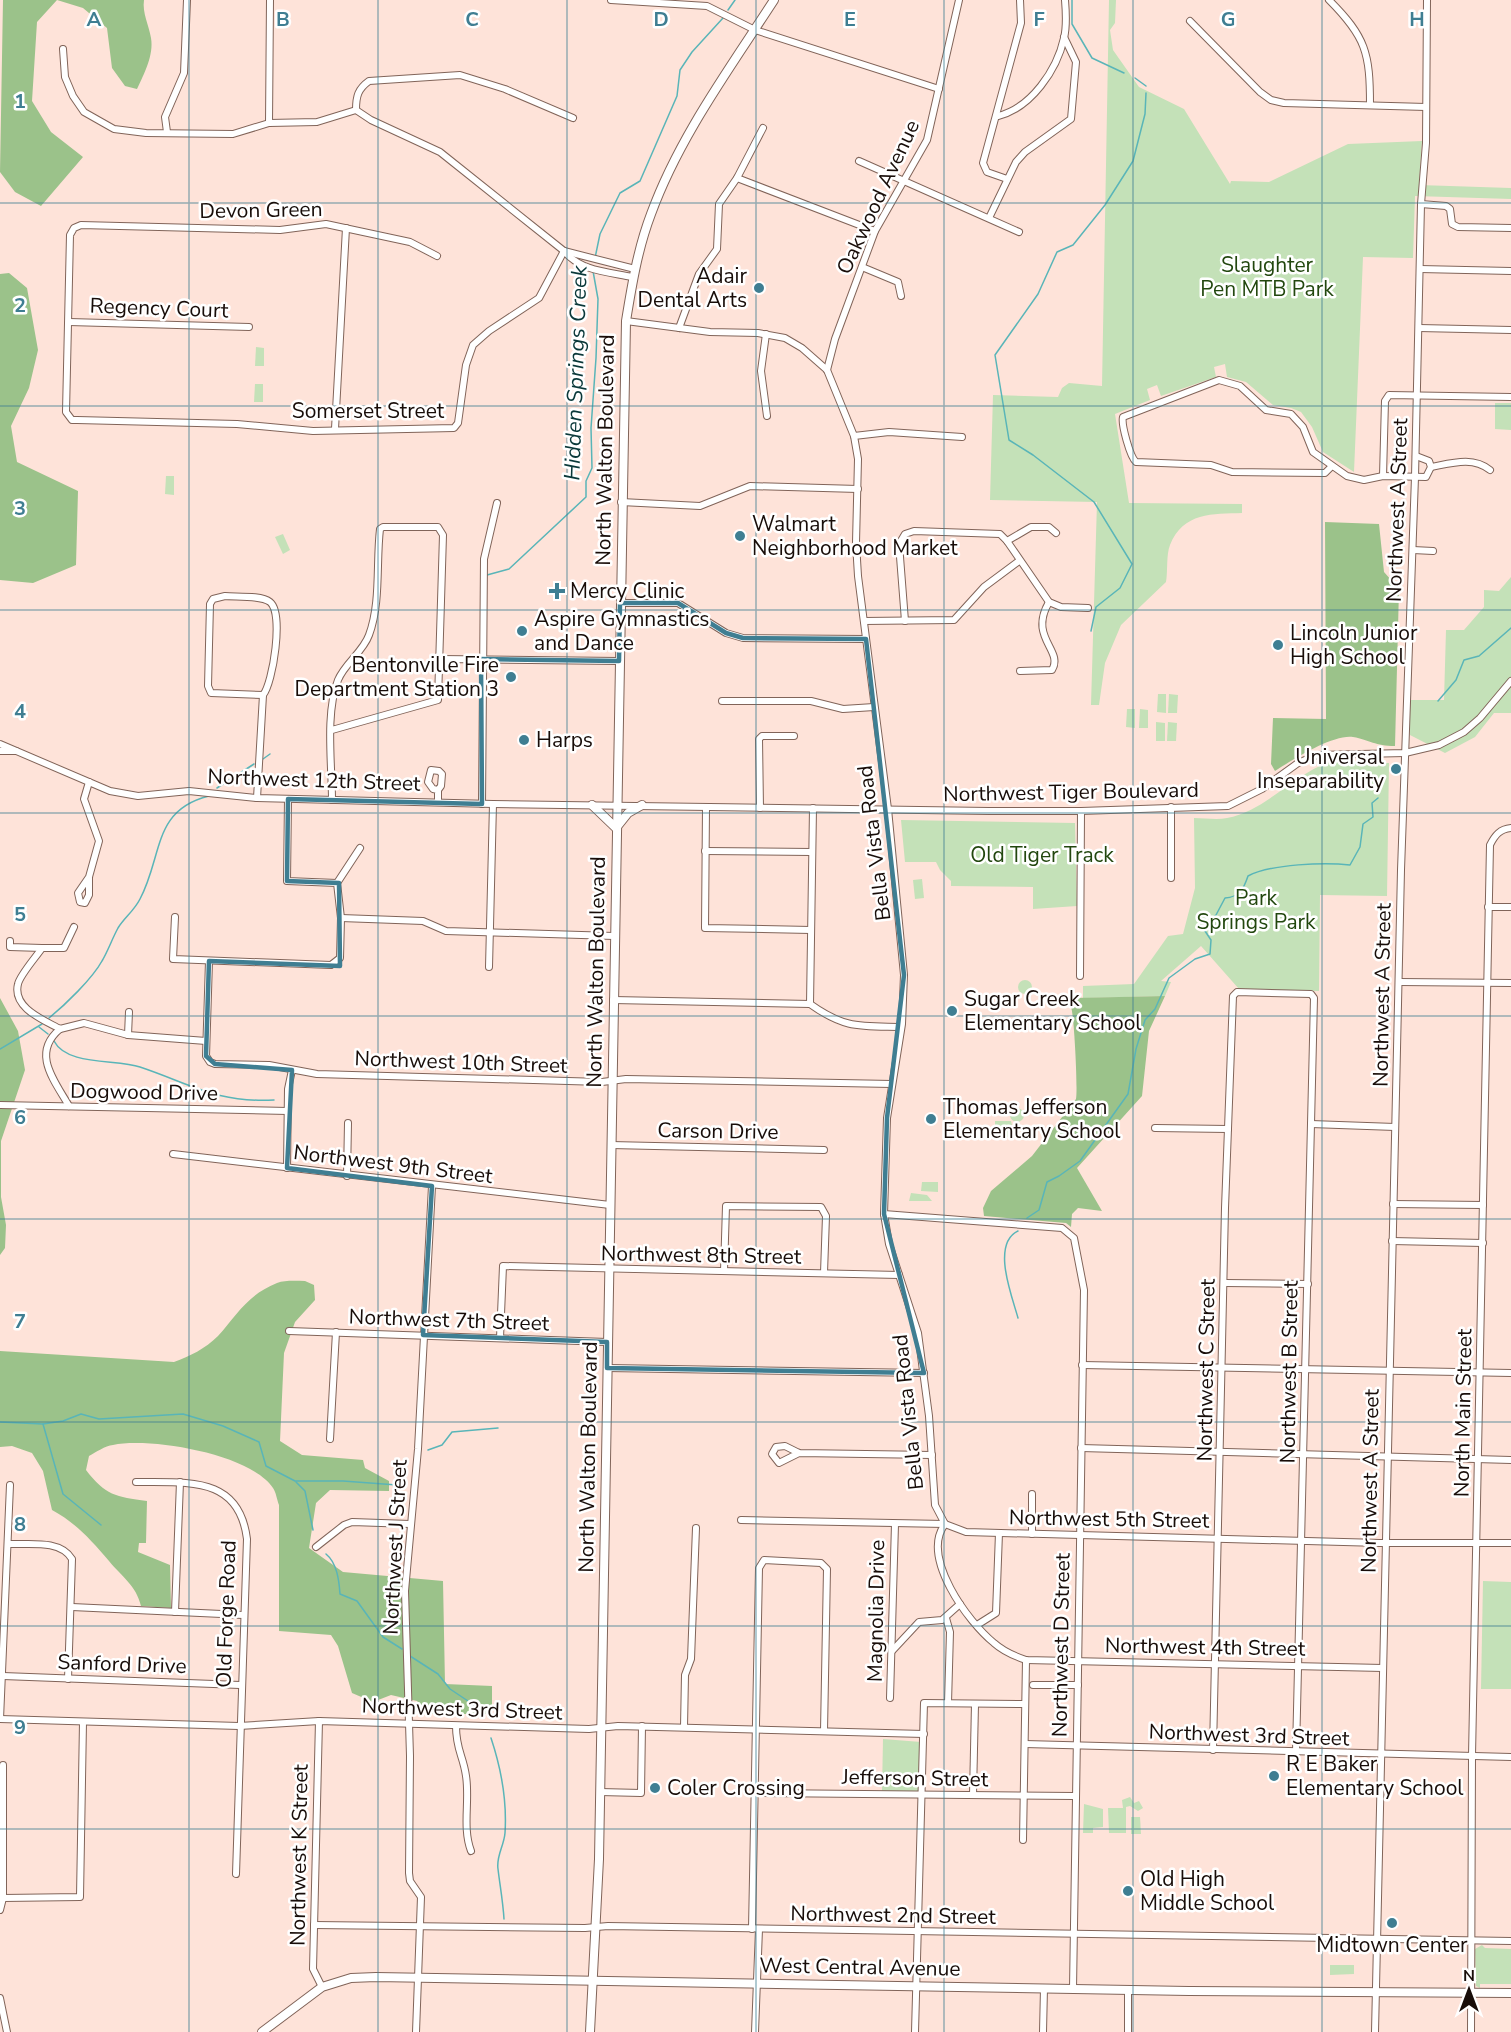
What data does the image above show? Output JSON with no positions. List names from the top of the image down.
{
  "streets": {
    "main road": ["North Walton Boulevard", "West Central Avenue"],
    "street": [
      "Oakwood Avenue",
      "Devon Green",
      "Regency Court",
      "Somerset Street",
      "Northwest A Street",
      "Northwest 12th Street",
      "Northwest Tiger Boulevard",
      "Bella Vista Road",
      "Northwest 10th Street",
      "Dogwood Drive",
      "Carson Drive",
      "Northwest 9th Street",
      "Northwest 8th Street",
      "Northwest 7th Street",
      "Northwest C Street",
      "Northwest B Street",
      "North Main Street",
      "Northwest 5th Street",
      "Northwest J Street",
      "Magnolia Drive",
      "Old Forge Road",
      "Northwest D Street",
      "Northwest 4th Street",
      "Sanford Drive",
      "Northwest 3rd Street",
      "Jefferson Street",
      "Northwest K Street",
      "Northwest 2nd Street"
    ]
  },
  "crossings": [
    ["Oakwood Avenue", "Bella Vista Road"],
    ["Devon Green", "Regency Court"],
    ["Devon Green", "Somerset Street"],
    ["Regency Court", "Somerset Street"],
    ["North Walton Boulevard", "Northwest 12th Street"],
    ["North Walton Boulevard", "Northwest Tiger Boulevard"],
    ["North Walton Boulevard", "Bella Vista Road"],
    ["North Walton Boulevard", "Northwest 10th Street"],
    ["North Walton Boulevard", "Carson Drive"],
    ["North Walton Boulevard", "Northwest 9th Street"],
    ["North Walton Boulevard", "Northwest 8th Street"],
    ["North Walton Boulevard", "Northwest 7th Street"],
    ["North Walton Boulevard", "Northwest 3rd Street"],
    ["North Walton Boulevard", "Northwest 2nd Street"],
    ["North Walton Boulevard", "West Central Avenue"],
    ["Northwest A Street", "Northwest Tiger Boulevard"],
    ["Northwest A Street", "Northwest 5th Street"],
    ["Northwest A Street", "Northwest 4th Street"],
    ["Northwest A Street", "Northwest 3rd Street"],
    ["Northwest A Street", "Northwest 2nd Street"],
    ["Northwest A Street", "West Central Avenue"],
    ["Northwest 12th Street", "Northwest Tiger Boulevard"],
    ["Northwest Tiger Boulevard", "Bella Vista Road"],
    ["Bella Vista Road", "Northwest 10th Street"],
    ["Bella Vista Road", "Northwest 8th Street"],
    ["Bella Vista Road", "Northwest 5th Street"],
    ["Bella Vista Road", "Northwest D Street"],
    ["Northwest 9th Street", "Northwest J Street"],
    ["Northwest 8th Street", "Northwest 7th Street"],
    ["Northwest 7th Street", "Northwest J Street"],
    ["Northwest C Street", "Northwest B Street"],
    ["Northwest C Street", "Northwest 5th Street"],
    ["Northwest C Street", "Northwest 4th Street"],
    ["Northwest C Street", "Northwest 3rd Street"],
    ["Northwest B Street", "Northwest 5th Street"],
    ["Northwest B Street", "Northwest 4th Street"],
    ["Northwest B Street", "Northwest 3rd Street"],
    ["North Main Street", "Northwest 5th Street"],
    ["North Main Street", "Northwest 3rd Street"],
    ["North Main Street", "Northwest 2nd Street"],
    ["North Main Street", "West Central Avenue"],
    ["Northwest 5th Street", "Magnolia Drive"],
    ["Northwest 5th Street", "Northwest D Street"],
    ["Northwest J Street", "Northwest 3rd Street"],
    ["Northwest J Street", "Northwest 2nd Street"],
    ["Northwest J Street", "West Central Avenue"],
    ["Old Forge Road", "Sanford Drive"],
    ["Old Forge Road", "Northwest 3rd Street"],
    ["Northwest D Street", "Northwest 4th Street"],
    ["Northwest D Street", "Northwest 3rd Street"],
    ["Northwest D Street", "Jefferson Street"],
    ["Northwest D Street", "Northwest 2nd Street"],
    ["Northwest D Street", "West Central Avenue"],
    ["Northwest 3rd Street", "Northwest K Street"],
    ["Northwest K Street", "Northwest 2nd Street"],
    ["Northwest K Street", "West Central Avenue"]
  ],
  "water": ["Hidden Springs Creek"],
  "parks": ["Slaughter Pen MTB Park", "Old Tiger Track", "Park Springs Park"],
  "places": {
    "other": [
      "Adair Dental Arts",
      "Walmart Neighborhood Market",
      "Aspire Gymnastics and Dance",
      "Lincoln Junior High School",
      "Bentonville Fire Department Station 3",
      "Harps",
      "Universal Inseparability",
      "Sugar Creek Elementary School",
      "Thomas Jefferson Elementary School",
      "R E Baker Elementary School",
      "Coler Crossing",
      "Old High Middle School",
      "Midtown Center"
    ],
    "health": ["Mercy Clinic"]
  },
  "north": "top",
  "grid": {
    "columns": [
      "A",
      "B",
      "C",
      "D",
      "E",
      "F",
      "G",
      "H"
    ],
    "rows": [
      "1",
      "2",
      "3",
      "4",
      "5",
      "6",
      "7",
      "8",
      "9"
    ]
  }
}
